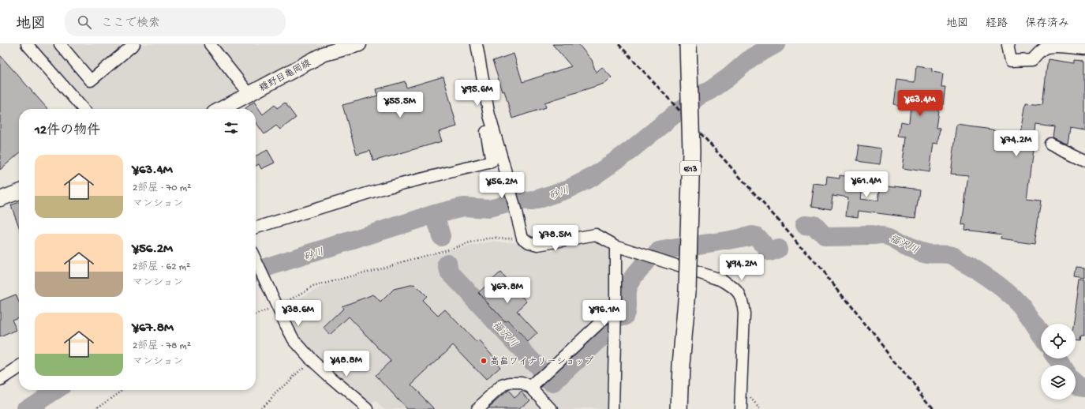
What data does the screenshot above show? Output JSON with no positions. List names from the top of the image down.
{
  "streets": {
    "highway": ["E13"],
    "main road": ["糠野目亀岡線"]
  },
  "water": ["砂川", "福沢川"],
  "places": ["高畠ワイナリーショップ"],
  "page": {
    "header": "地図",
    "search": "ここで検索",
    "nav": ["地図", "経路", "保存済み"],
    "price": [
      "¥95.6M",
      "¥63.4M",
      "¥55.5M",
      "¥74.2M",
      "¥61.4M",
      "¥56.2M",
      "¥78.5M",
      "¥94.2M",
      "¥67.8M",
      "¥38.6M",
      "¥96.1M",
      "¥48.8M"
    ],
    "heading": "12件の物件",
    "list": [
      {
        "name": "¥63.4M",
        "note": "2部屋 · 70 m² · マンション"
      },
      {
        "name": "¥56.2M",
        "note": "2部屋 · 62 m² · マンション"
      },
      {
        "name": "¥67.8M",
        "note": "2部屋 · 78 m² · マンション"
      }
    ]
  }
}
